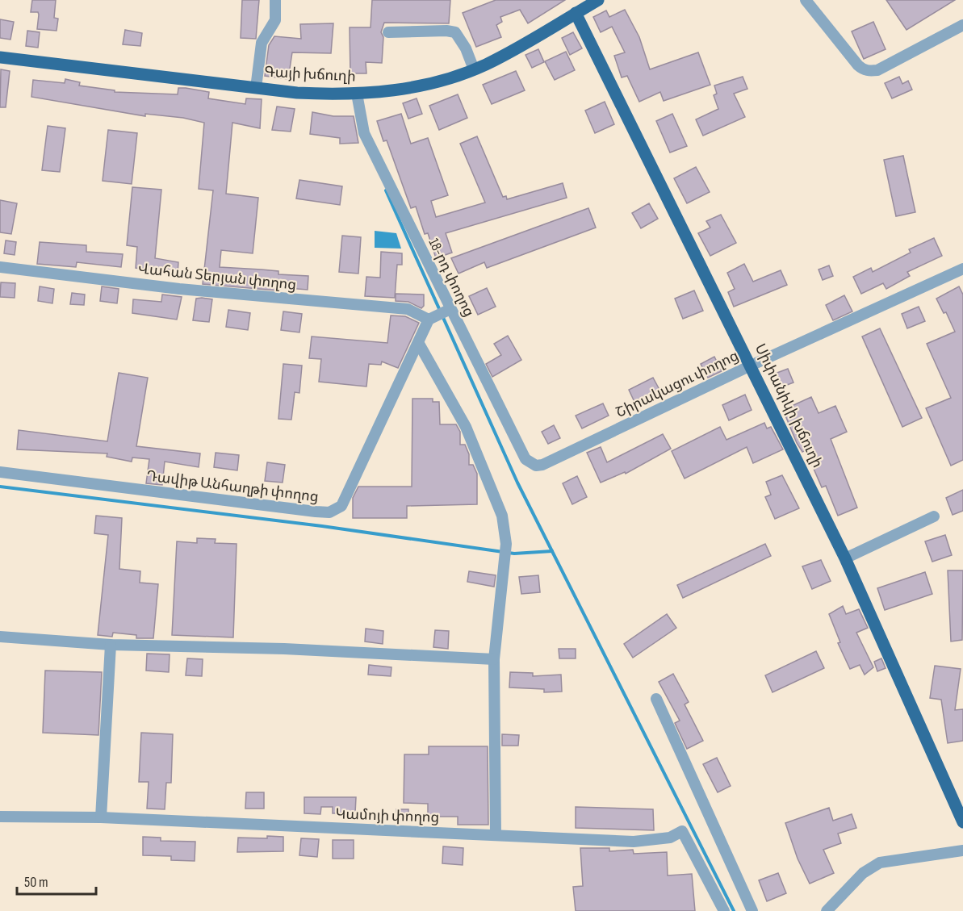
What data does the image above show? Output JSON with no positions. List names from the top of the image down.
{
  "streets": {
    "main road": ["Գայի խճուղի", "Սիփանիկի խճուղի"],
    "street": [
      "Վահան Տերյան փողոց",
      "18-րդ փողոց",
      "Շիրակացու փողոց",
      "Դավիթ Անհաղթի փողոց",
      "Կամոյի փողոց"
    ]
  },
  "crossings": [
    ["Գայի խճուղի", "18-րդ փողոց"],
    ["Գայի խճուղի", "Սիփանիկի խճուղի"],
    ["Վահան Տերյան փողոց", "Դավիթ Անհաղթի փողոց"],
    ["18-րդ փողոց", "Շիրակացու փողոց"],
    ["Շիրակացու փողոց", "Սիփանիկի խճուղի"]
  ],
  "scale_bar": "50 m"
}
